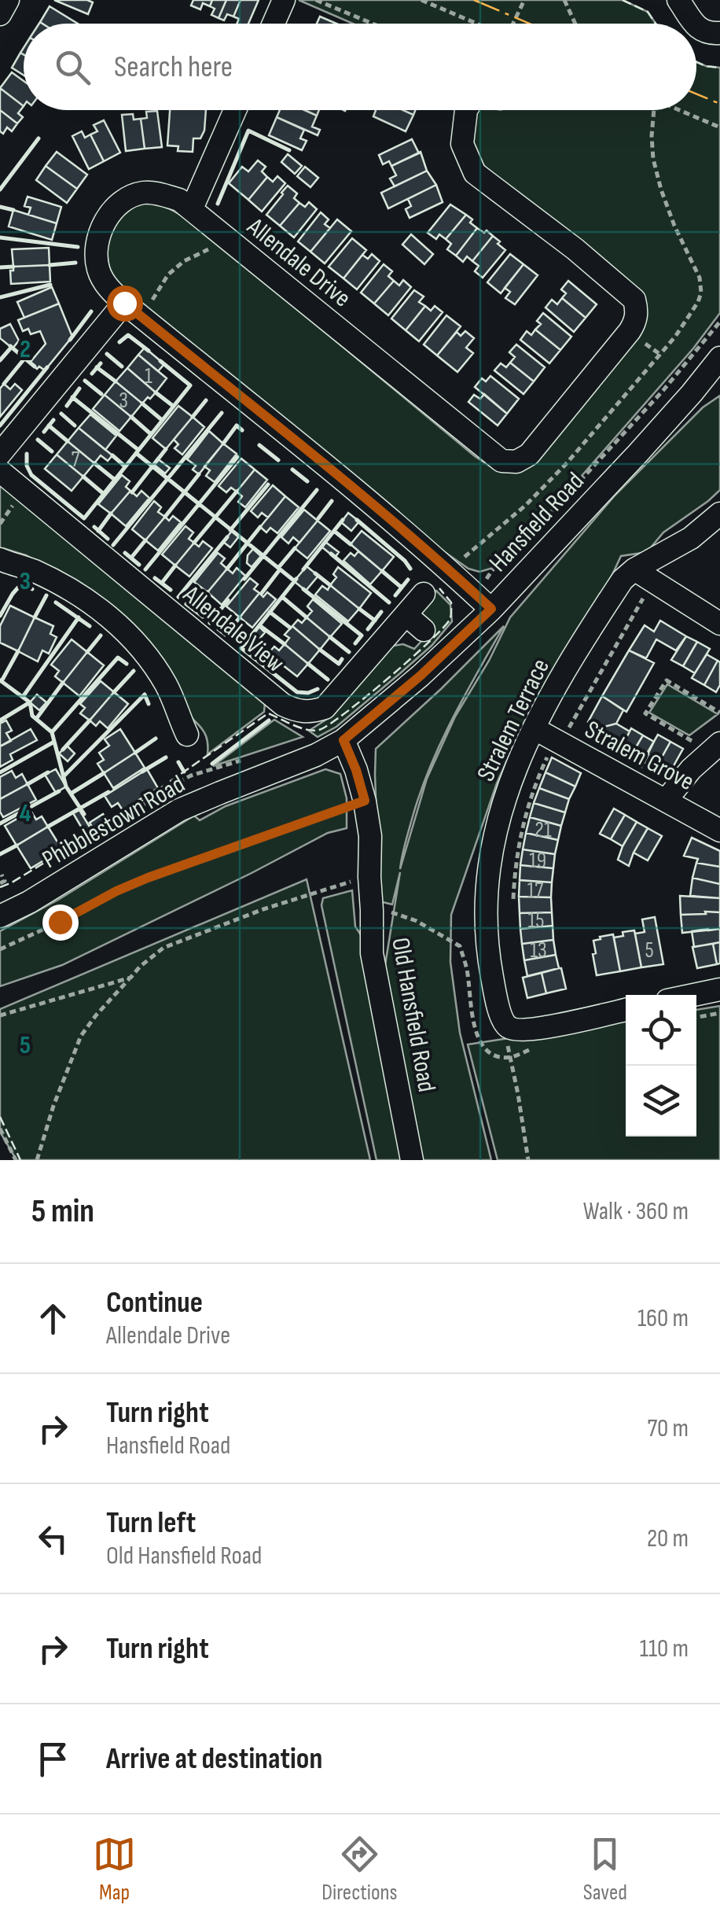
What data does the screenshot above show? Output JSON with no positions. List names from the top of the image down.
{
  "streets": {
    "street": [
      "Allendale Drive",
      "Hansfield Road",
      "Allendale View",
      "Stralem Terrace",
      "Stralem Grove",
      "Phibblestown Road",
      "Old Hansfield Road"
    ]
  },
  "crossings": [
    ["Allendale Drive", "Hansfield Road"],
    ["Hansfield Road", "Phibblestown Road"],
    ["Hansfield Road", "Old Hansfield Road"],
    ["Stralem Terrace", "Stralem Grove"],
    ["Phibblestown Road", "Old Hansfield Road"]
  ],
  "house_numbers": [
    "1",
    "3",
    "7",
    "21",
    "19",
    "17",
    "15",
    "13",
    "5"
  ],
  "page": {
    "search": "Search here",
    "heading": ["5 min", "Walk · 360 m"],
    "list": [
      ["Continue", "Allendale Drive", "160 m"],
      ["Turn right", "Hansfield Road", "70 m"],
      ["Turn left", "Old Hansfield Road", "20 m"],
      ["Turn right", "110 m"],
      "Arrive at destination"
    ],
    "nav": ["Map", "Directions", "Saved"]
  },
  "grid": {
    "rows": [
      "2",
      "3",
      "4",
      "5"
    ]
  }
}
